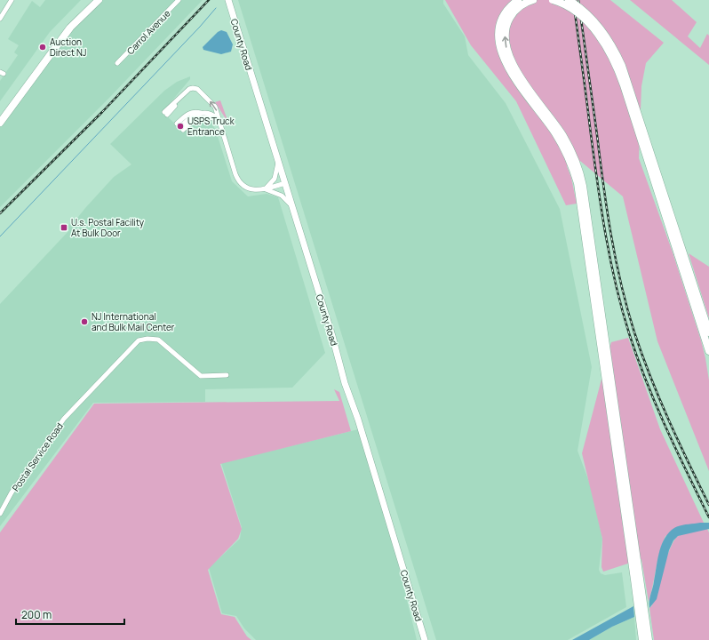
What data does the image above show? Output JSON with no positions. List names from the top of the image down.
{
  "streets": {
    "main road": ["County Road"],
    "street": ["Carrol Avenue", "Postal Service Road"]
  },
  "places": {
    "other": ["Auction Direct NJ", "USPS Truck Entrance", "NJ International and Bulk Mail Center"],
    "transit": ["U.s. Postal Facility At Bulk Door"]
  },
  "scale_bar": "200 m"
}
